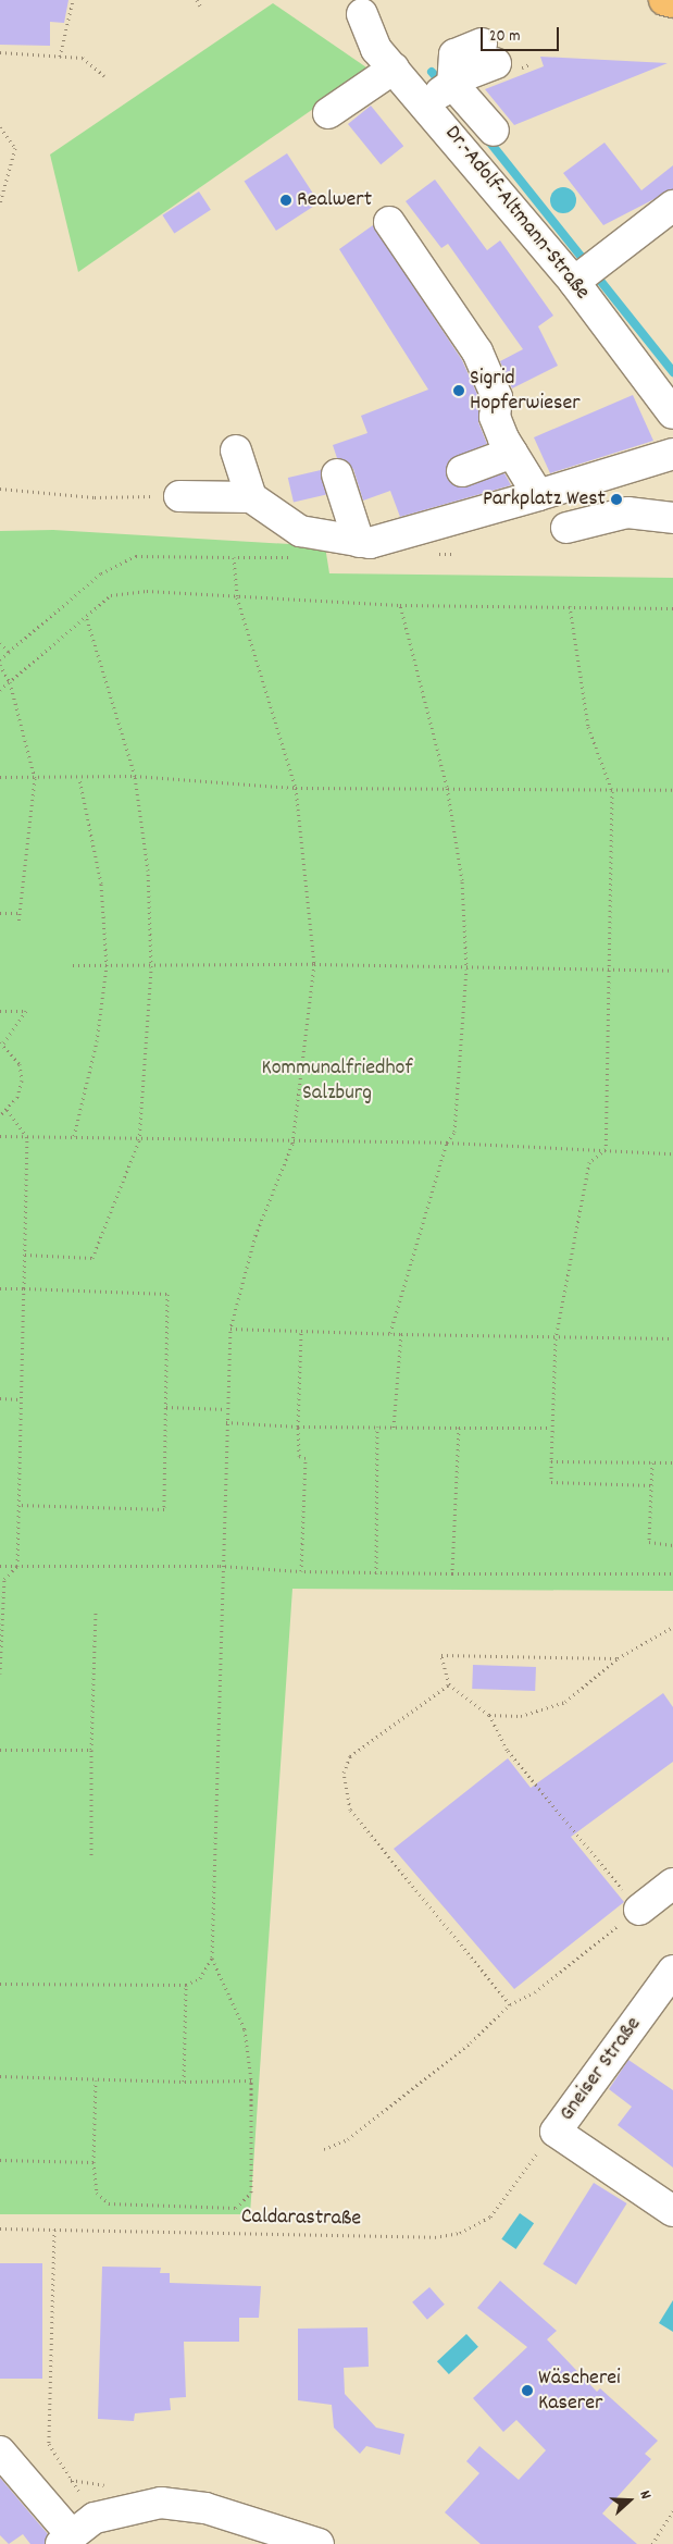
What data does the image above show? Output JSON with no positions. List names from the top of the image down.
{
  "streets": {
    "street": ["Dr.-Adolf-Altmann-Straße", "Gneiser Straße"],
    "path": ["Caldarastraße"]
  },
  "crossings": [
    ["Gneiser Straße", "Caldarastraße"]
  ],
  "parks": ["Kommunalfriedhof Salzburg"],
  "places": [
    "Realwert",
    "Sigrid Hopferwieser",
    "Parkplatz West",
    "Wäscherei Kaserer"
  ],
  "scale_bar": "20 m",
  "north": "right"
}
